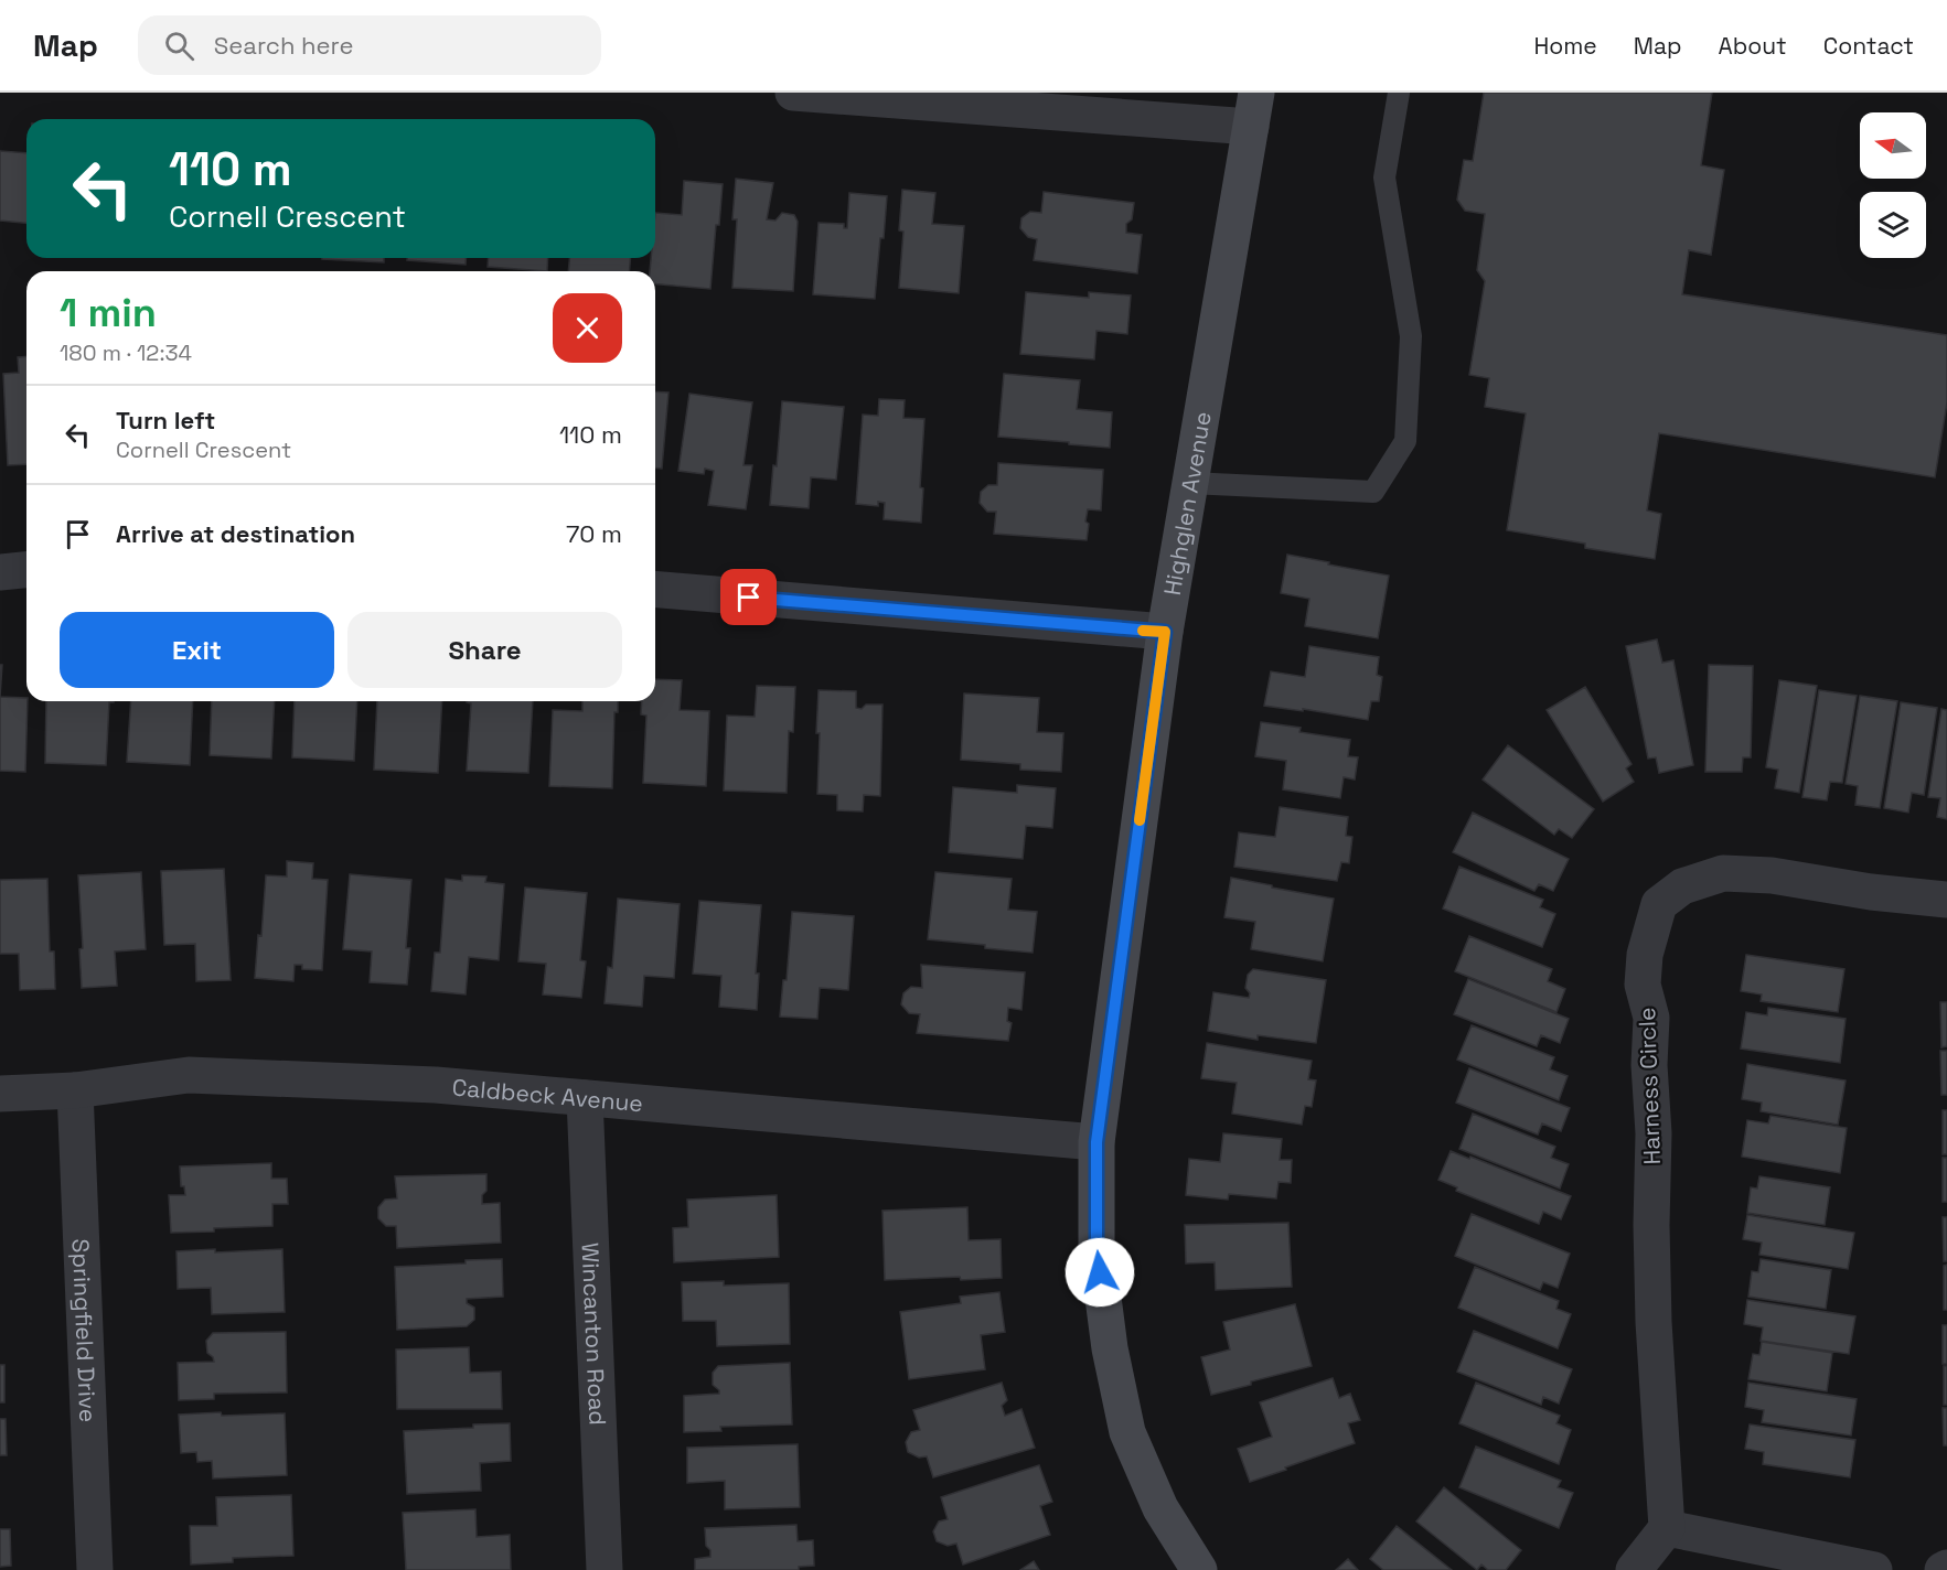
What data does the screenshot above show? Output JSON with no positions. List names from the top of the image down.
{
  "streets": {
    "street": [
      "Highglen Avenue",
      "Harness Circle",
      "Caldbeck Avenue",
      "Springfield Drive",
      "Wincanton Road"
    ]
  },
  "crossings": [
    ["Highglen Avenue", "Caldbeck Avenue"],
    ["Caldbeck Avenue", "Springfield Drive"],
    ["Caldbeck Avenue", "Wincanton Road"]
  ],
  "north": "left",
  "page": {
    "header": "Map",
    "search": "Search here",
    "nav": [
      "Home",
      "Map",
      "About",
      "Contact"
    ],
    "turn": ["110 m", "Cornell Crescent"],
    "heading": ["1 min", "180 m · 12:34"],
    "list": [
      {
        "name": "Turn left",
        "note": "Cornell Crescent",
        "value": "110 m"
      },
      {
        "name": "Arrive at destination",
        "value": "70 m"
      }
    ],
    "buttons": ["Exit", "Share"]
  }
}
